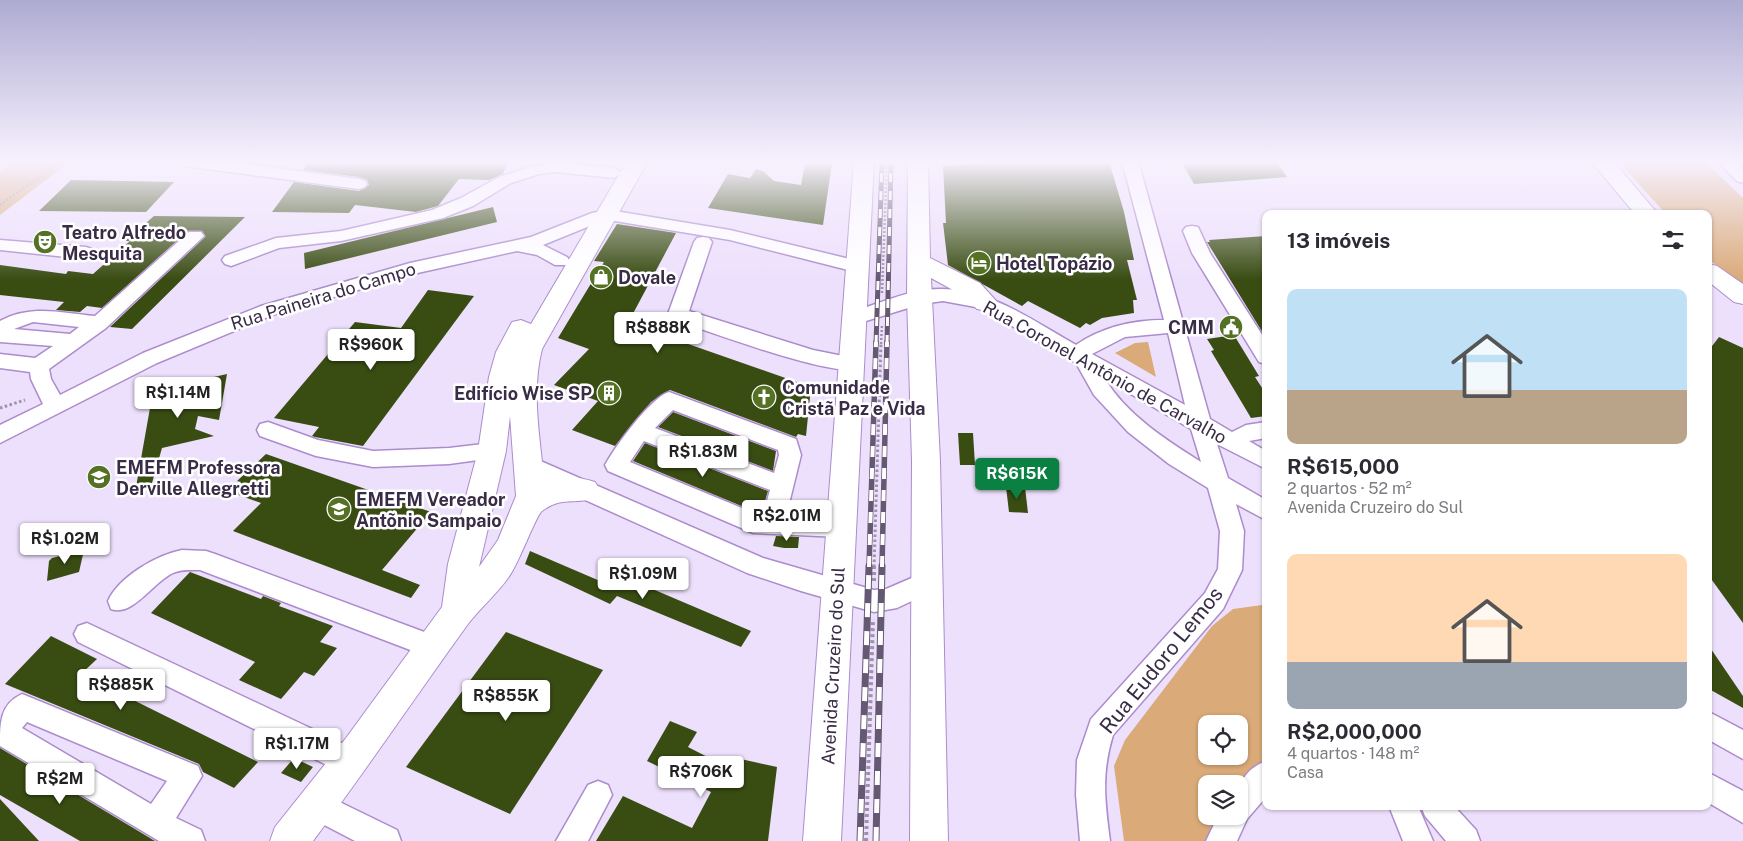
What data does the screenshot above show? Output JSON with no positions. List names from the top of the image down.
{
  "streets": {
    "main road": ["Avenida Cruzeiro do Sul"],
    "street": ["Rua Paineira do Campo", "Rua Coronel Antônio de Carvalho", "Rua Eudoro Lemos"]
  },
  "crossings": [
    ["Rua Coronel Antônio de Carvalho", "Rua Eudoro Lemos"],
    ["Rua Coronel Antônio de Carvalho", "Avenida Cruzeiro do Sul"]
  ],
  "places": {
    "theatre": ["Teatro Alfredo Mesquita"],
    "hotel": ["Hotel Topázio"],
    "shop": ["Dovale"],
    "public building": ["CMM"],
    "building": ["Edifício Wise SP"],
    "church": ["Comunidade Cristã Paz e Vida"],
    "school or university": ["EMEFM Professora Derville Allegretti", "EMEFM Vereador Antõnio Sampaio"]
  },
  "page": {
    "heading": "13 imóveis",
    "list": [
      {
        "name": "R$615,000",
        "note": "2 quartos · 52 m² · Avenida Cruzeiro do Sul"
      },
      {
        "name": "R$2,000,000",
        "note": "4 quartos · 148 m² · Casa"
      }
    ],
    "price": [
      "R$888K",
      "R$960K",
      "R$1.14M",
      "R$1.83M",
      "R$615K",
      "R$2.01M",
      "R$1.02M",
      "R$1.09M",
      "R$885K",
      "R$855K",
      "R$1.17M",
      "R$706K",
      "R$2M"
    ]
  }
}
